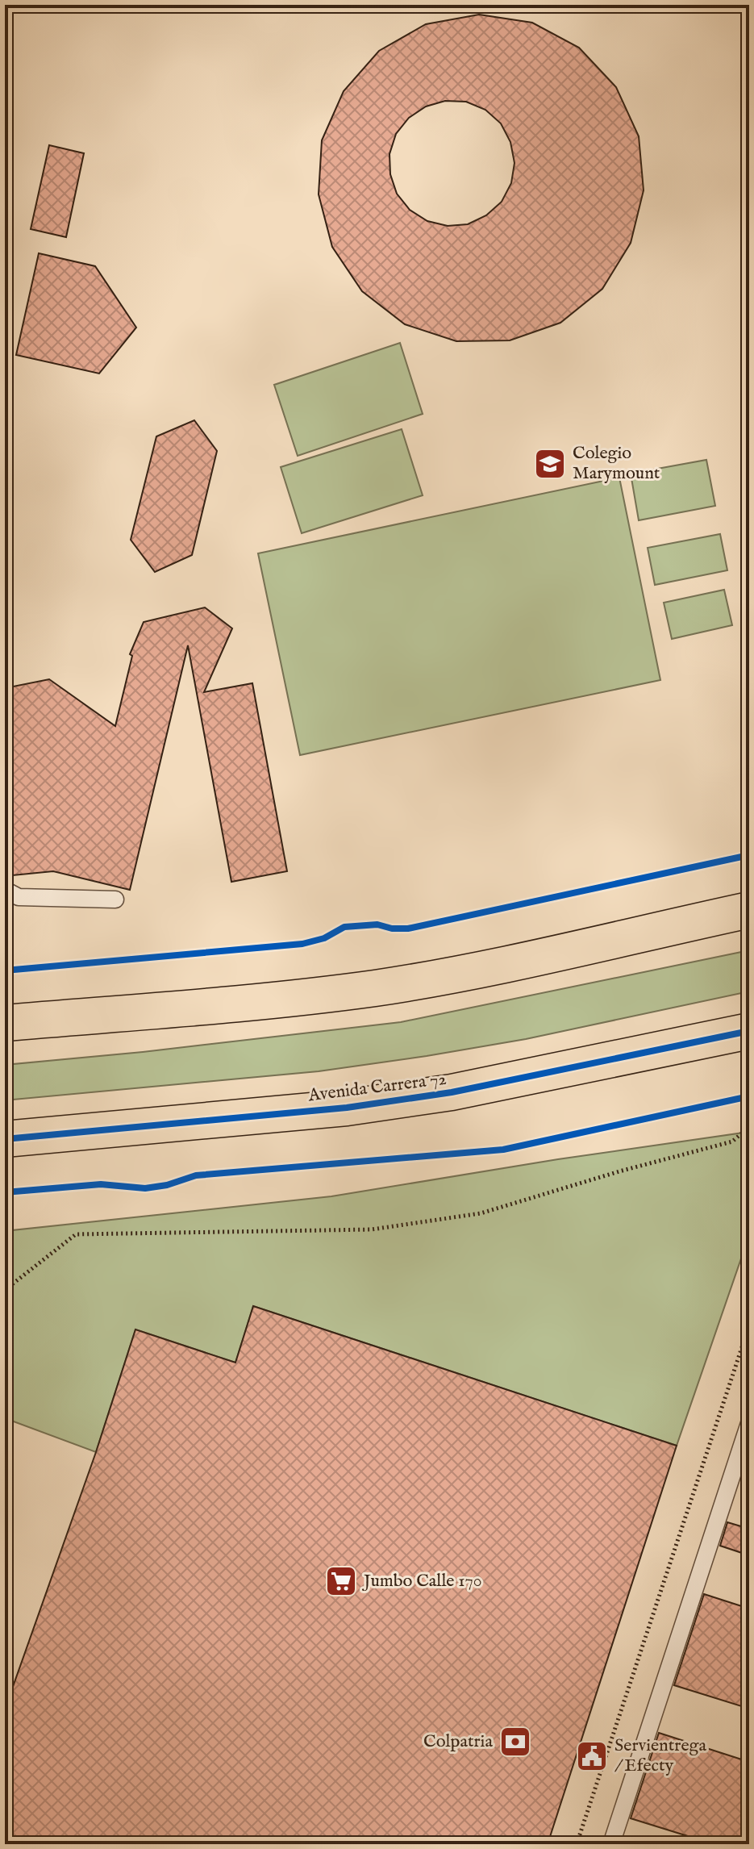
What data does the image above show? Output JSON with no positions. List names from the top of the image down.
{
  "streets": {
    "highway": ["Avenida Carrera 72"]
  },
  "places": {
    "school or university": ["Colegio Marymount"],
    "supermarket": ["Jumbo Calle 170"],
    "bank": ["Colpatria"],
    "public building": ["Servientrega / Efecty"]
  }
}
